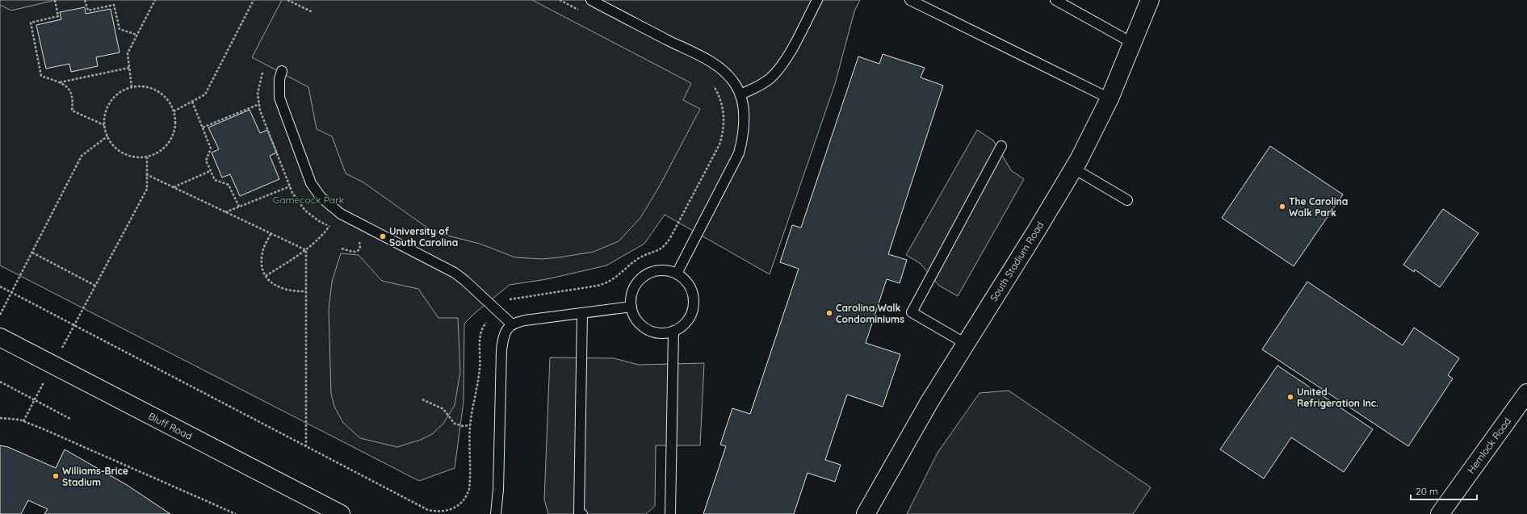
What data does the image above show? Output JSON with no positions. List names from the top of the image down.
{
  "streets": {
    "street": ["South Stadium Road", "Bluff Road", "Hemlock Road"]
  },
  "parks": ["Gamecock Park"],
  "places": [
    "The Carolina Walk Park",
    "University of South Carolina",
    "Carolina Walk Condominiums",
    "United Refrigeration Inc.",
    "Williams-Brice Stadium"
  ],
  "scale_bar": "20 m"
}
